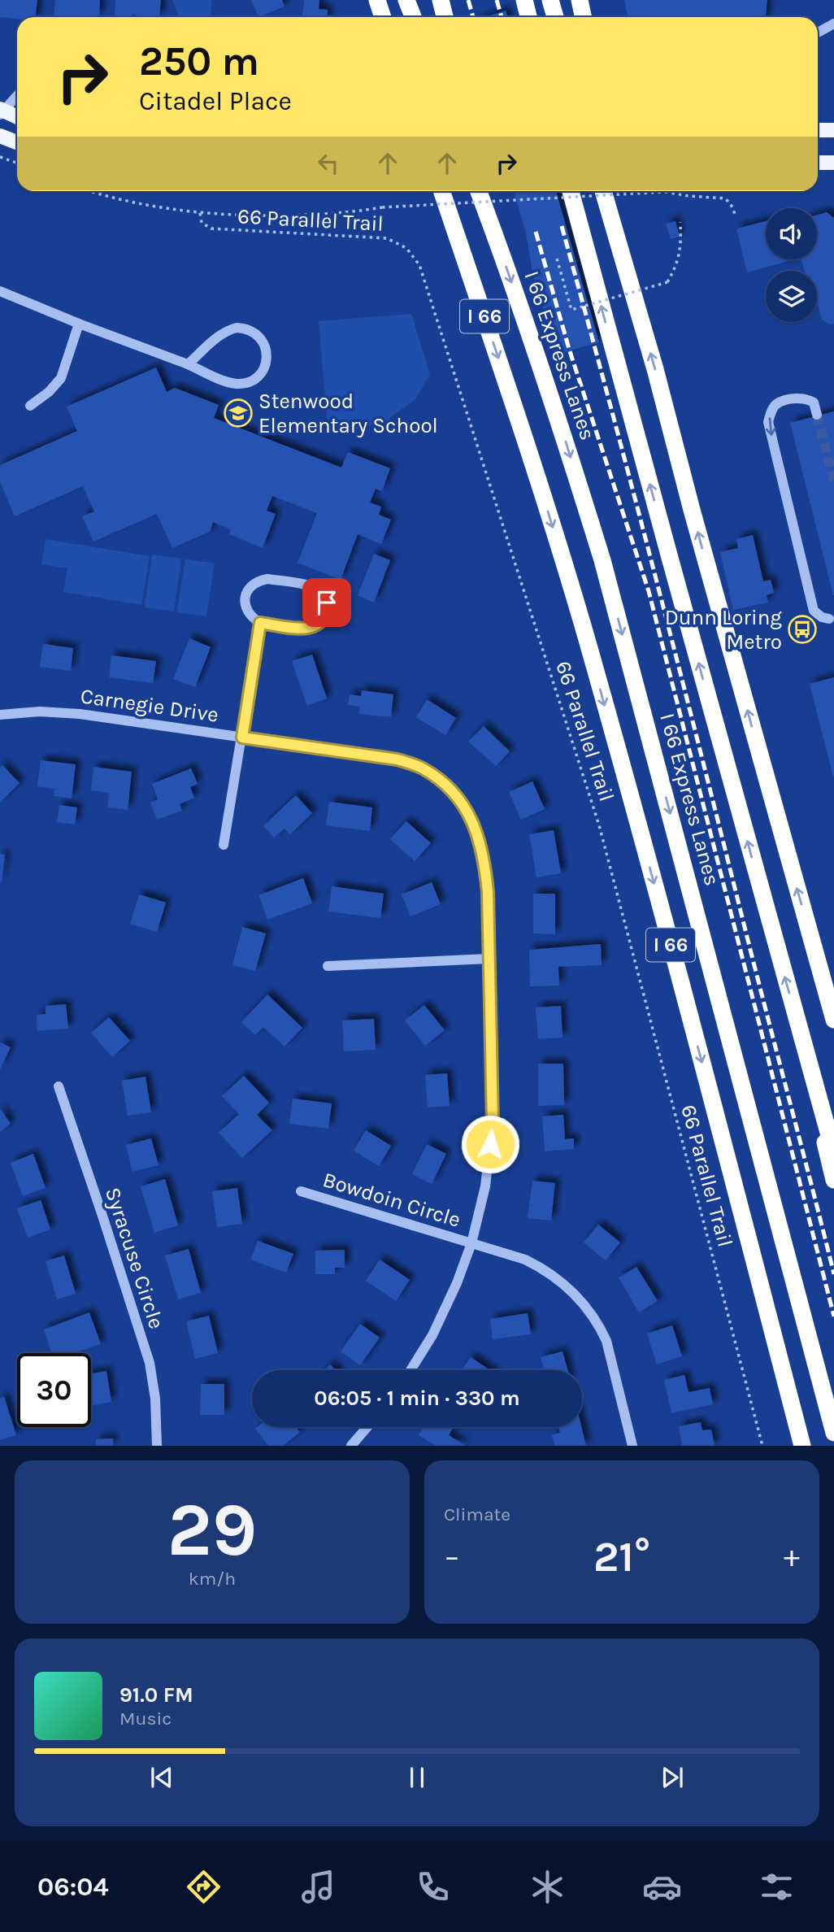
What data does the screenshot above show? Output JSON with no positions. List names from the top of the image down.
{
  "streets": {
    "highway": ["I 66", "I 66 Express Lanes"],
    "street": ["Carnegie Drive", "Bowdoin Circle", "Syracuse Circle"],
    "path": ["66 Parallel Trail"]
  },
  "crossings": [
    ["Carnegie Drive", "Bowdoin Circle"]
  ],
  "places": {
    "school or university": ["Stenwood Elementary School"],
    "bus stop": ["Dunn Loring Metro"]
  },
  "page": {
    "turn": ["250 m", "Citadel Place"],
    "limit": "30",
    "trip": "06:05 · 1 min · 330 m",
    "tile": [
      ["29", "km/h"],
      "Climate"
    ],
    "heat": ["−", "21°", "+"],
    "song": ["91.0 FM", "Music"],
    "tabs": "06:04"
  }
}
